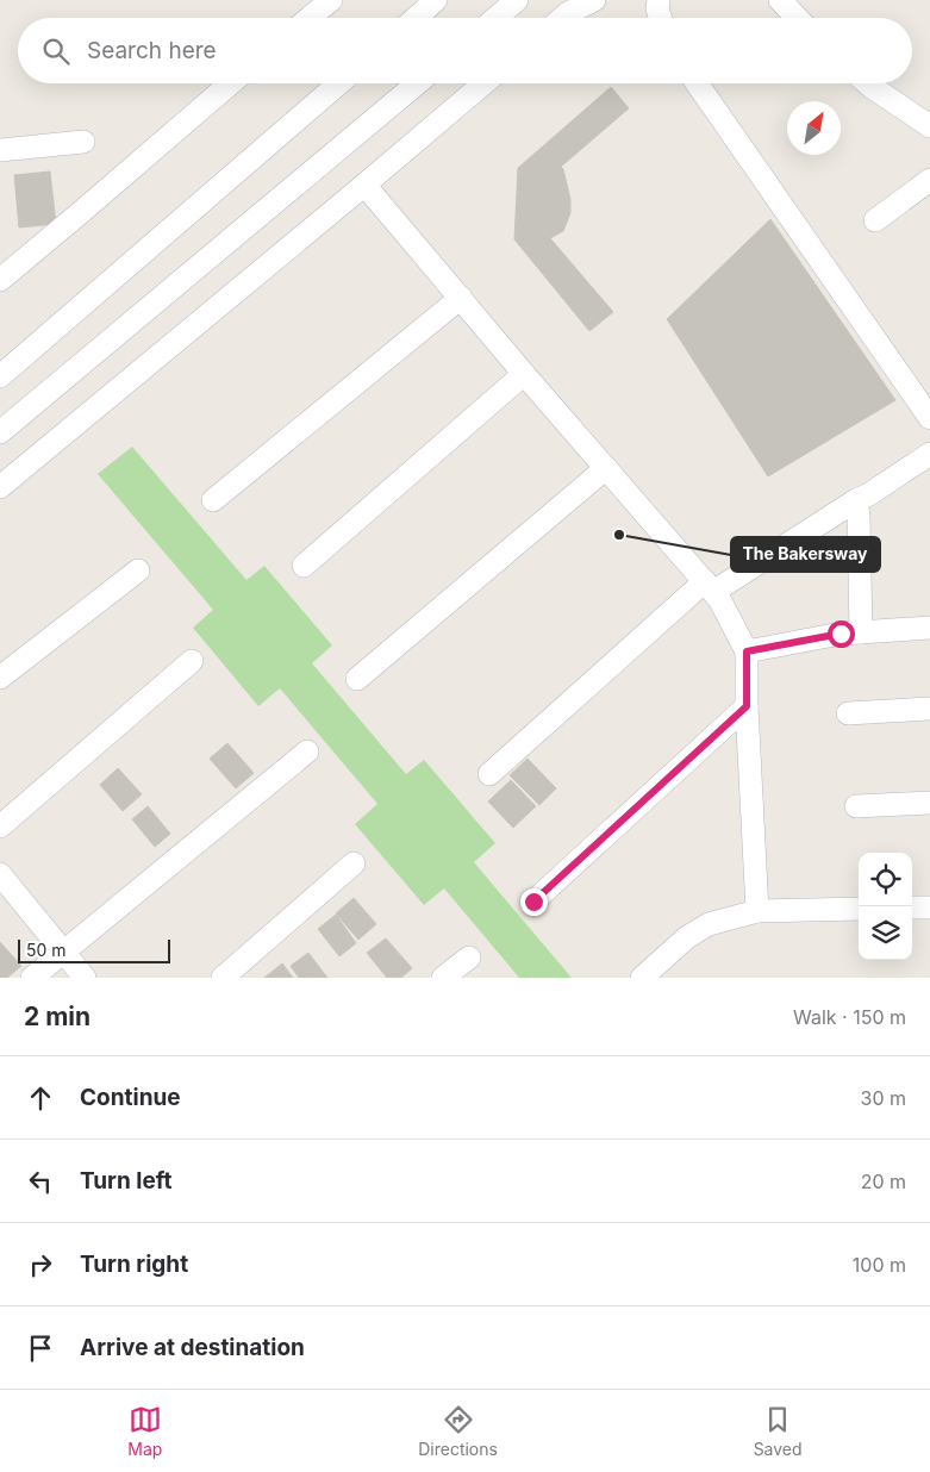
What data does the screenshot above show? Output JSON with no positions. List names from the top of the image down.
{
  "places": ["The Bakersway"],
  "scale_bar": "50 m",
  "north": "top right",
  "page": {
    "search": "Search here",
    "scale": "50 m",
    "heading": ["2 min", "Walk · 150 m"],
    "list": [
      ["Continue", "30 m"],
      ["Turn left", "20 m"],
      ["Turn right", "100 m"],
      "Arrive at destination"
    ],
    "nav": ["Map", "Directions", "Saved"]
  }
}
